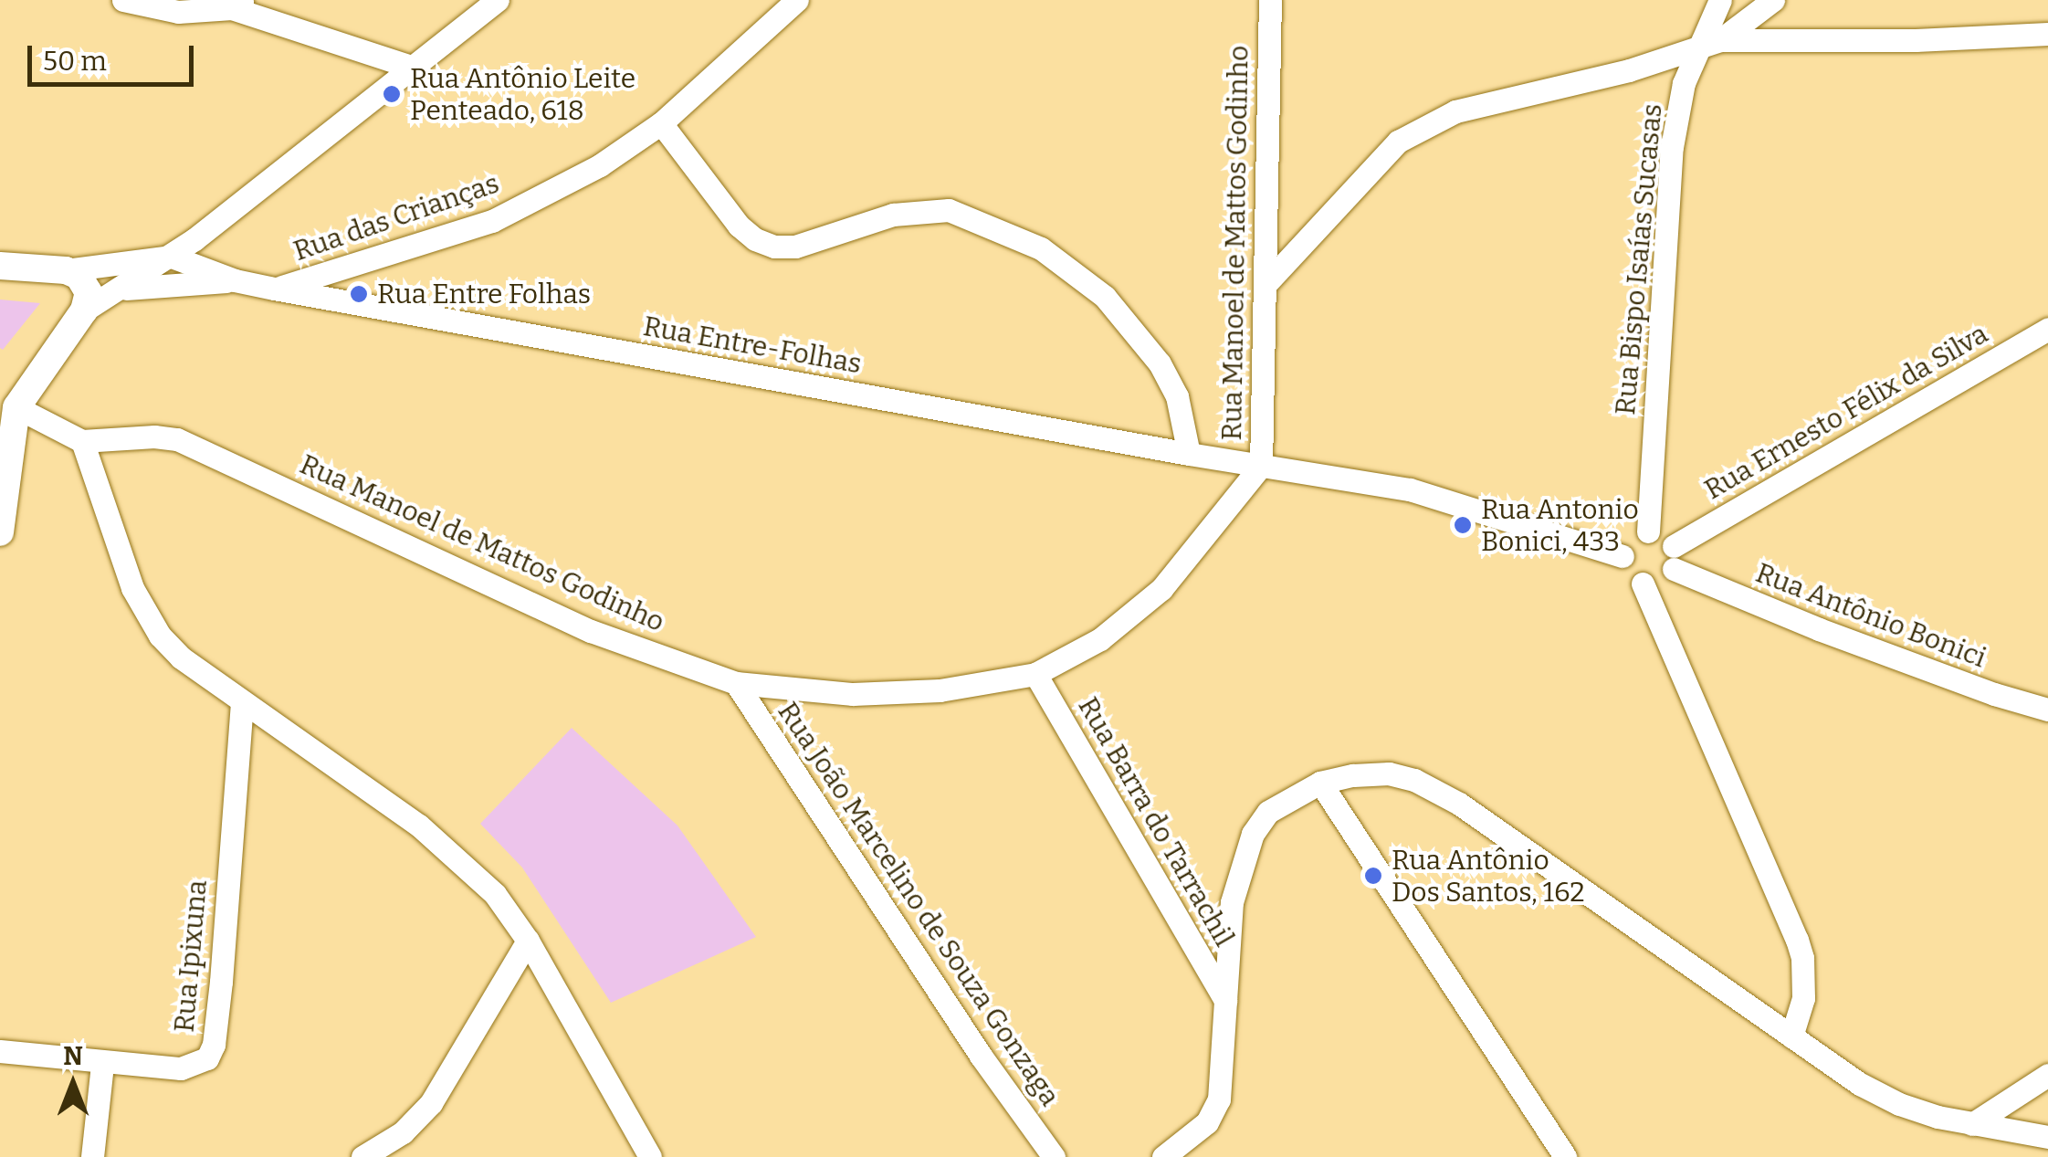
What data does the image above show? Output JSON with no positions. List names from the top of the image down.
{
  "streets": {
    "street": [
      "Rua das Crianças",
      "Rua Manoel de Mattos Godinho",
      "Rua Bispo Isaías Sucasas",
      "Rua Entre-Folhas",
      "Rua Ernesto Félix da Silva",
      "Rua Antônio Bonici",
      "Rua Barra do Tarrachil",
      "Rua João Marcelino de Souza Gonzaga",
      "Rua Ipixuna"
    ]
  },
  "crossings": [
    ["Rua das Crianças", "Rua Entre-Folhas"],
    ["Rua Manoel de Mattos Godinho", "Rua Entre-Folhas"],
    ["Rua Manoel de Mattos Godinho", "Rua Barra do Tarrachil"],
    ["Rua Manoel de Mattos Godinho", "Rua João Marcelino de Souza Gonzaga"],
    ["Rua Bispo Isaías Sucasas", "Rua Ernesto Félix da Silva"],
    ["Rua Bispo Isaías Sucasas", "Rua Antônio Bonici"],
    ["Rua Ernesto Félix da Silva", "Rua Antônio Bonici"]
  ],
  "places": [
    "Rua Antônio Leite Penteado, 618",
    "Rua Entre Folhas",
    "Rua Antonio Bonici, 433",
    "Rua Antônio Dos Santos, 162"
  ],
  "scale_bar": "50 m",
  "north": "top"
}
